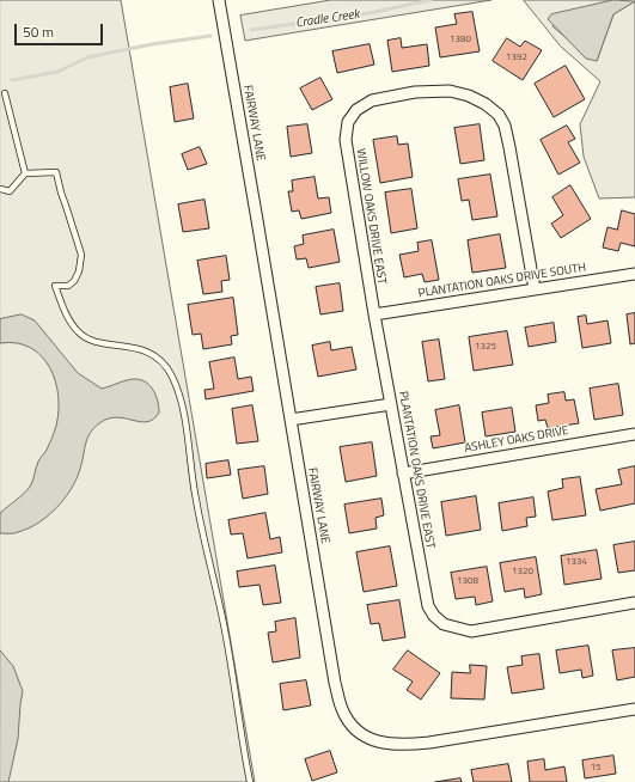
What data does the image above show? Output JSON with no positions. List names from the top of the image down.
{
  "streets": {
    "street": [
      "FAIRWAY LANE",
      "WILLOW OAKS DRIVE EAST",
      "PLANTATION OAKS DRIVE SOUTH",
      "ASHLEY OAKS DRIVE",
      "PLANTATION OAKS DRIVE EAST"
    ]
  },
  "crossings": [
    ["WILLOW OAKS DRIVE EAST", "PLANTATION OAKS DRIVE SOUTH"],
    ["WILLOW OAKS DRIVE EAST", "PLANTATION OAKS DRIVE EAST"],
    ["PLANTATION OAKS DRIVE SOUTH", "PLANTATION OAKS DRIVE EAST"],
    ["ASHLEY OAKS DRIVE", "PLANTATION OAKS DRIVE EAST"]
  ],
  "water": ["Cradle Creek"],
  "house_numbers": [
    "1380",
    "1392",
    "1325",
    "1334",
    "1320",
    "1308",
    "15"
  ],
  "scale_bar": "50 m"
}
